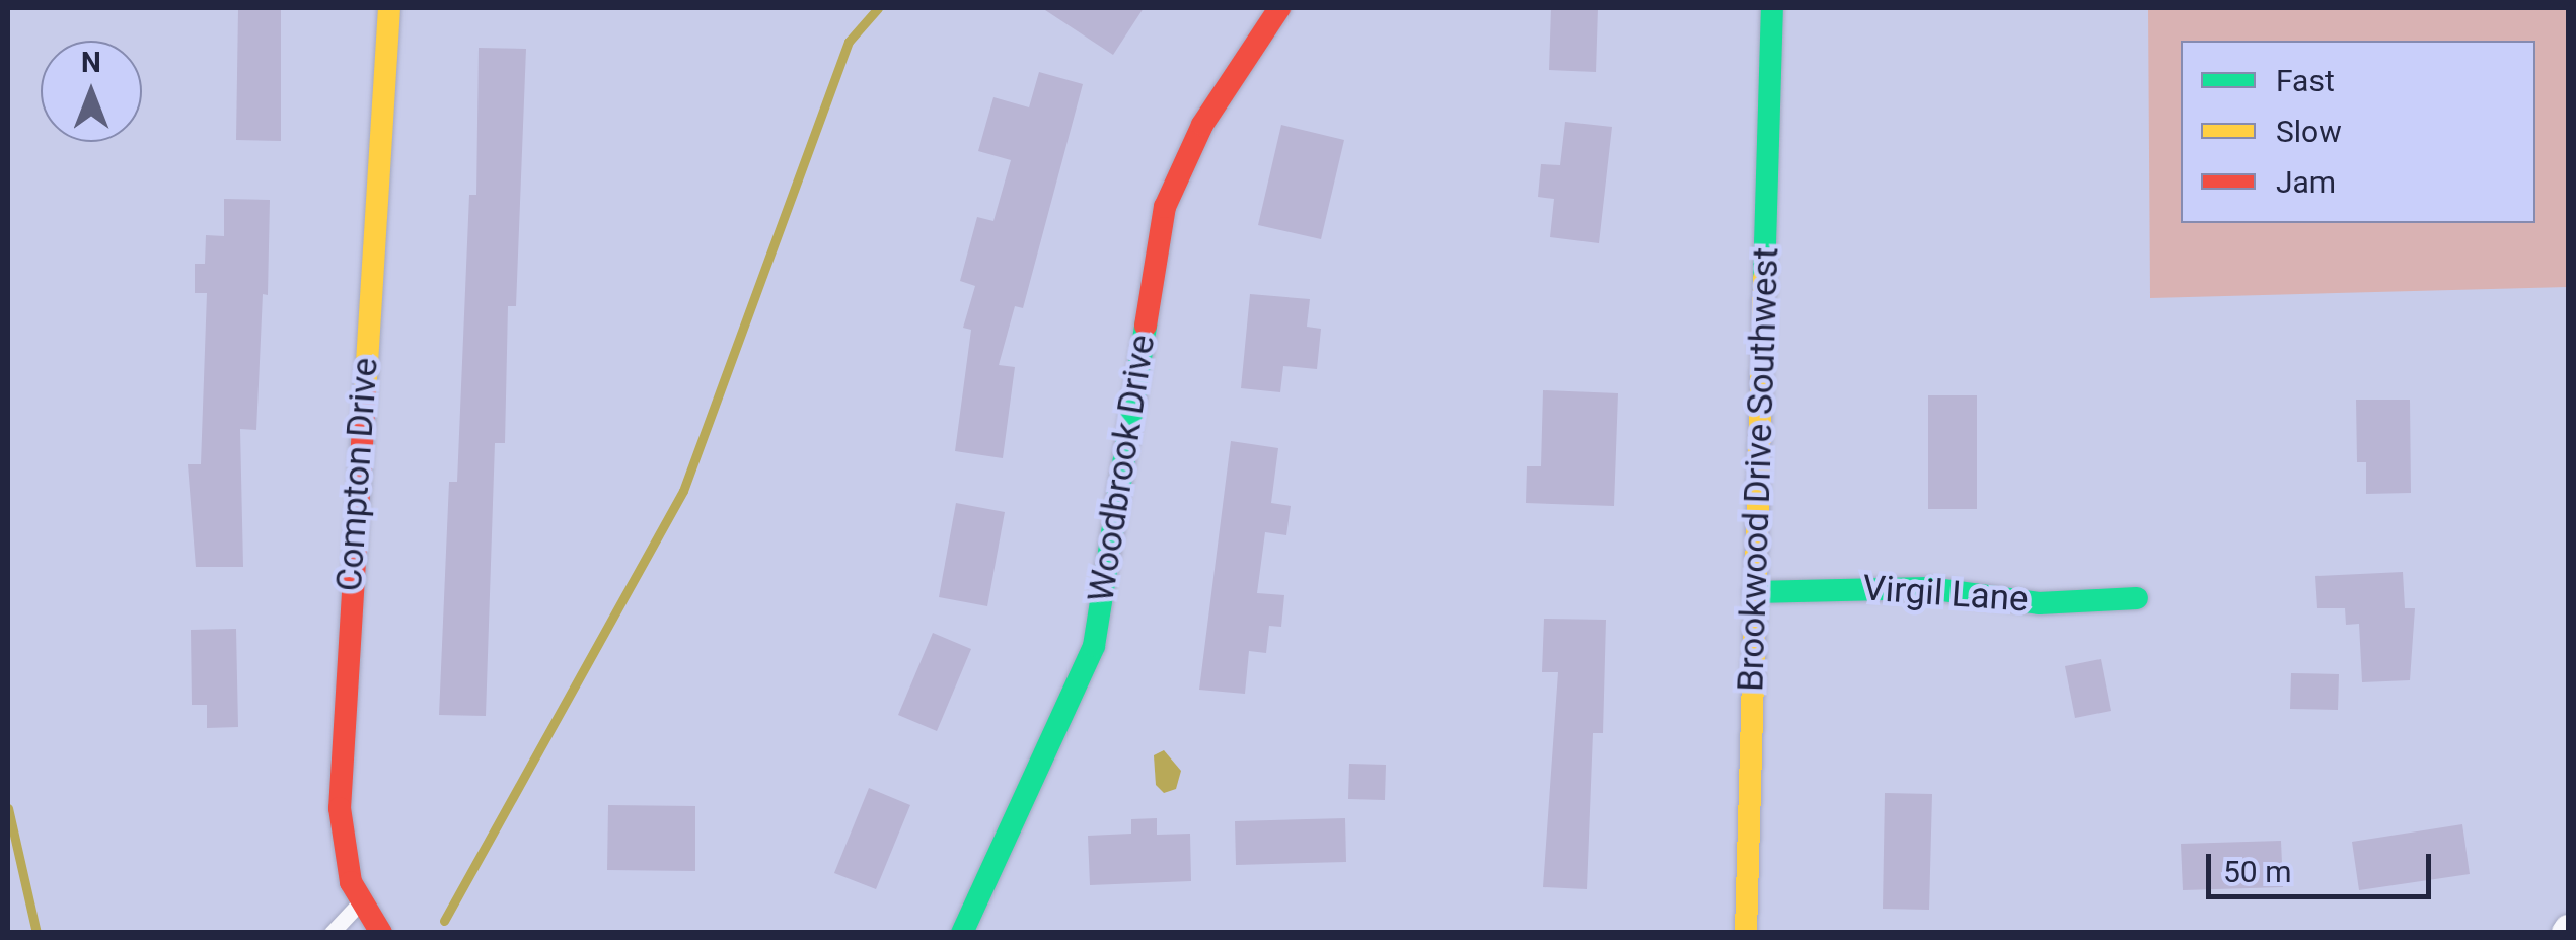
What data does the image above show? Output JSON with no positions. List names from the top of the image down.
{
  "streets": {
    "street": [
      "Woodbrook Drive",
      "Brookwood Drive Southwest",
      "Compton Drive",
      "Virgil Lane"
    ]
  },
  "crossings": [
    ["Brookwood Drive Southwest", "Virgil Lane"]
  ],
  "legend": ["Fast", "Slow", "Jam"],
  "scale_bar": "50 m",
  "north": "top"
}
